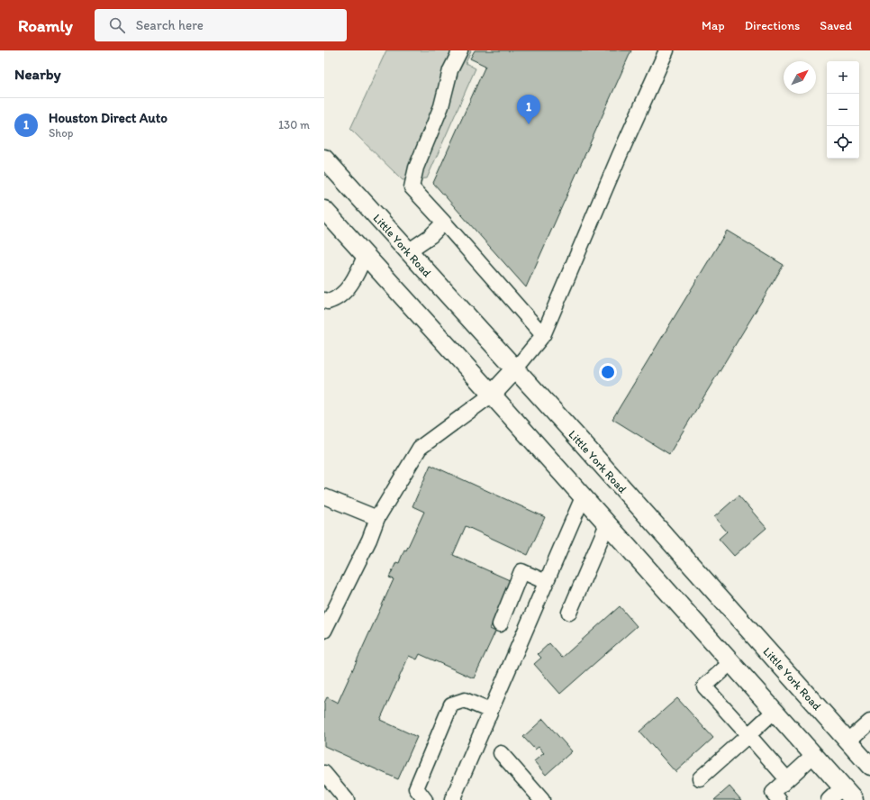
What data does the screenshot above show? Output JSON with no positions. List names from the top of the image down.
{
  "streets": {
    "main road": ["Little York Road"]
  },
  "north": "top right",
  "page": {
    "header": "Roamly",
    "search": "Search here",
    "nav": ["Map", "Directions", "Saved"],
    "heading": "Nearby",
    "map_buttons": ["+", "−"],
    "pins": "1",
    "list": [
      {
        "mark": "1",
        "name": "Houston Direct Auto",
        "note": "Shop",
        "value": "130 m"
      }
    ]
  }
}
